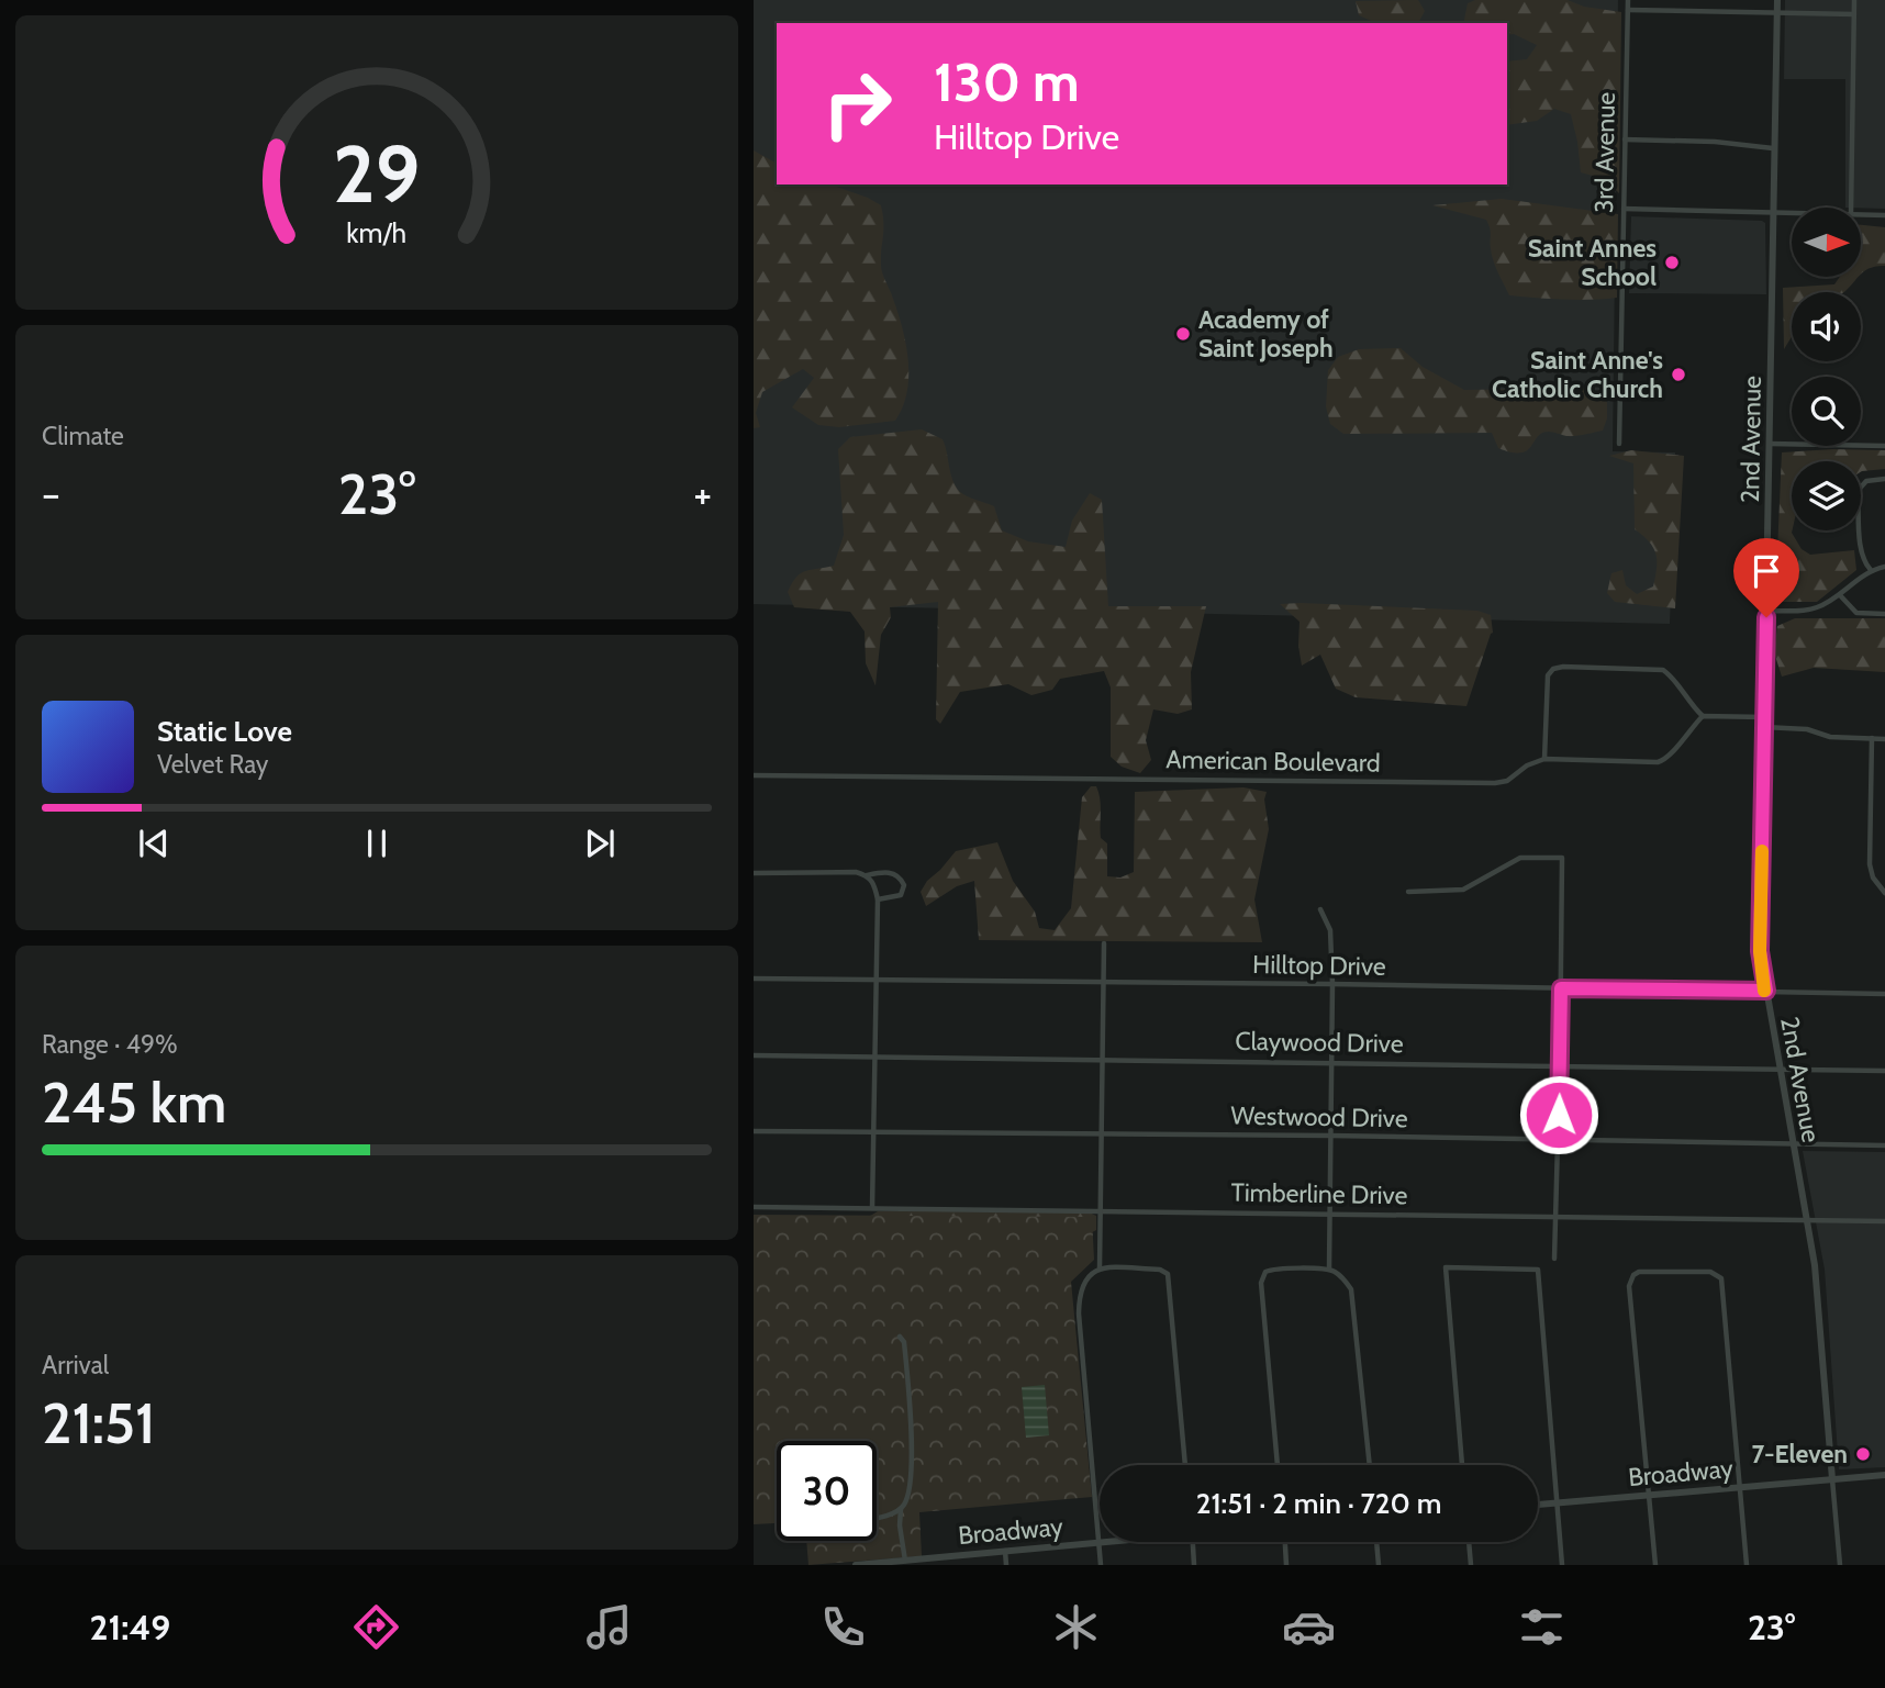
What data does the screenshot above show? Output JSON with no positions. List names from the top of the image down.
{
  "streets": {
    "street": [
      "3rd Avenue",
      "2nd Avenue",
      "American Boulevard",
      "Hilltop Drive",
      "Claywood Drive",
      "Westwood Drive",
      "Timberline Drive",
      "Broadway"
    ]
  },
  "crossings": [
    ["2nd Avenue", "Hilltop Drive"],
    ["2nd Avenue", "Claywood Drive"],
    ["2nd Avenue", "Westwood Drive"],
    ["2nd Avenue", "Timberline Drive"],
    ["2nd Avenue", "Broadway"]
  ],
  "places": [
    "Saint Annes School",
    "Academy of Saint Joseph",
    "Saint Anne's Catholic Church",
    "7-Eleven"
  ],
  "north": "right",
  "page": {
    "turn": ["130 m", "Hilltop Drive"],
    "tile": [
      "Climate",
      ["Range · 49%", "245 km"],
      ["Arrival", "21:51"]
    ],
    "heat": ["−", "23°", "+"],
    "song": ["Static Love", "Velvet Ray"],
    "limit": "30",
    "trip": "21:51 · 2 min · 720 m",
    "tabs": ["21:49", "23°"],
    "gauge": ["29", "km/h"]
  }
}
